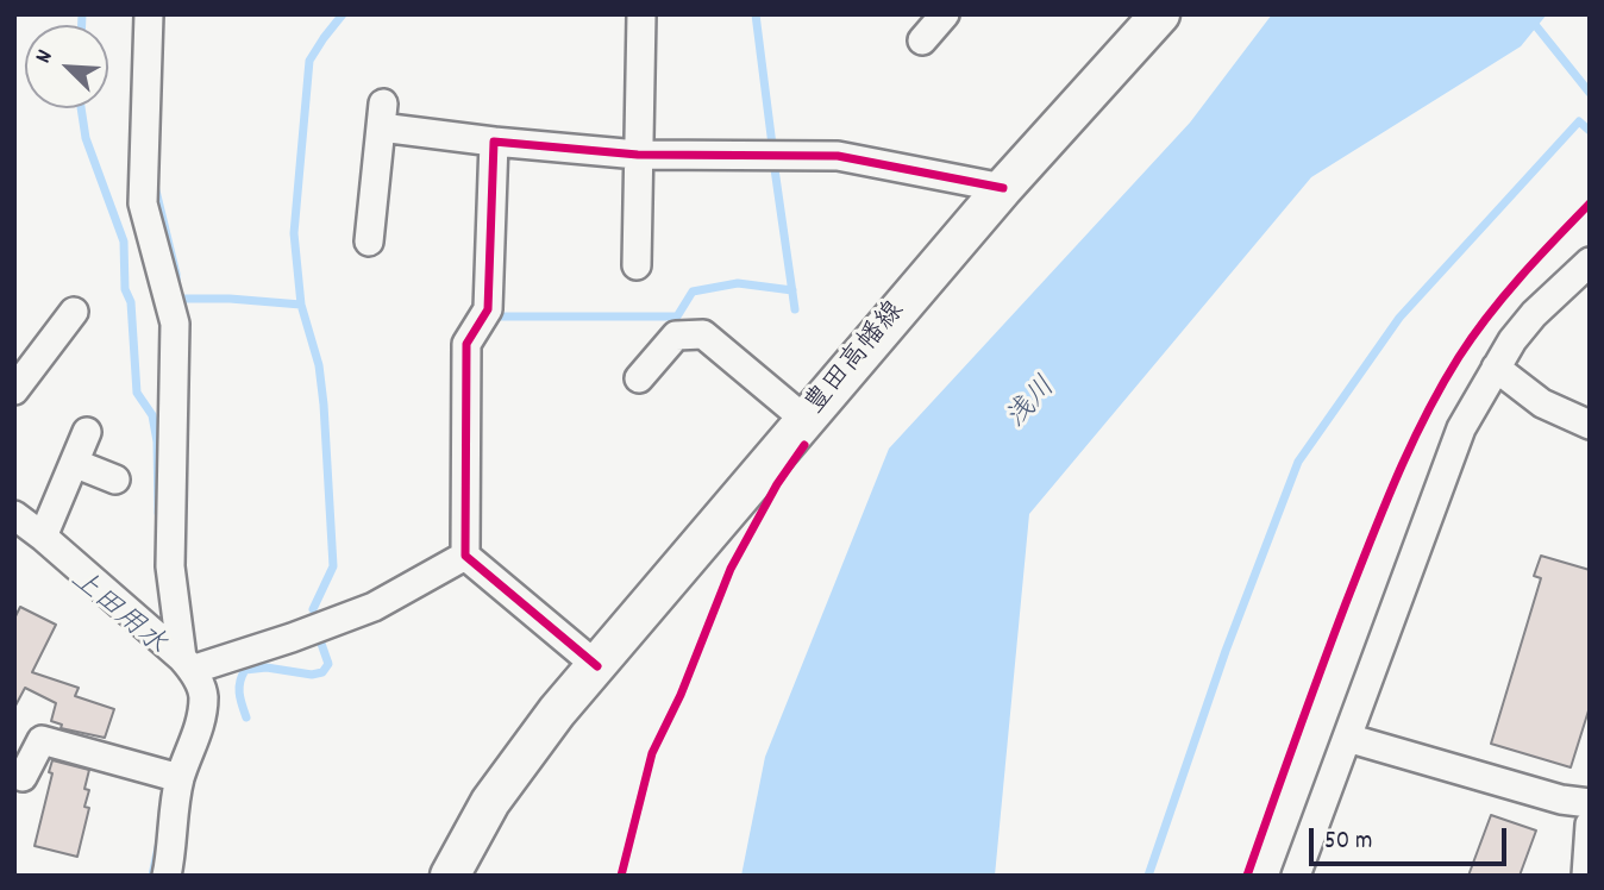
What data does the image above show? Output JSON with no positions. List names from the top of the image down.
{
  "streets": {
    "main road": ["豊田高幡線"]
  },
  "water": ["浅川", "上田用水"],
  "scale_bar": "50 m",
  "north": "top left"
}
